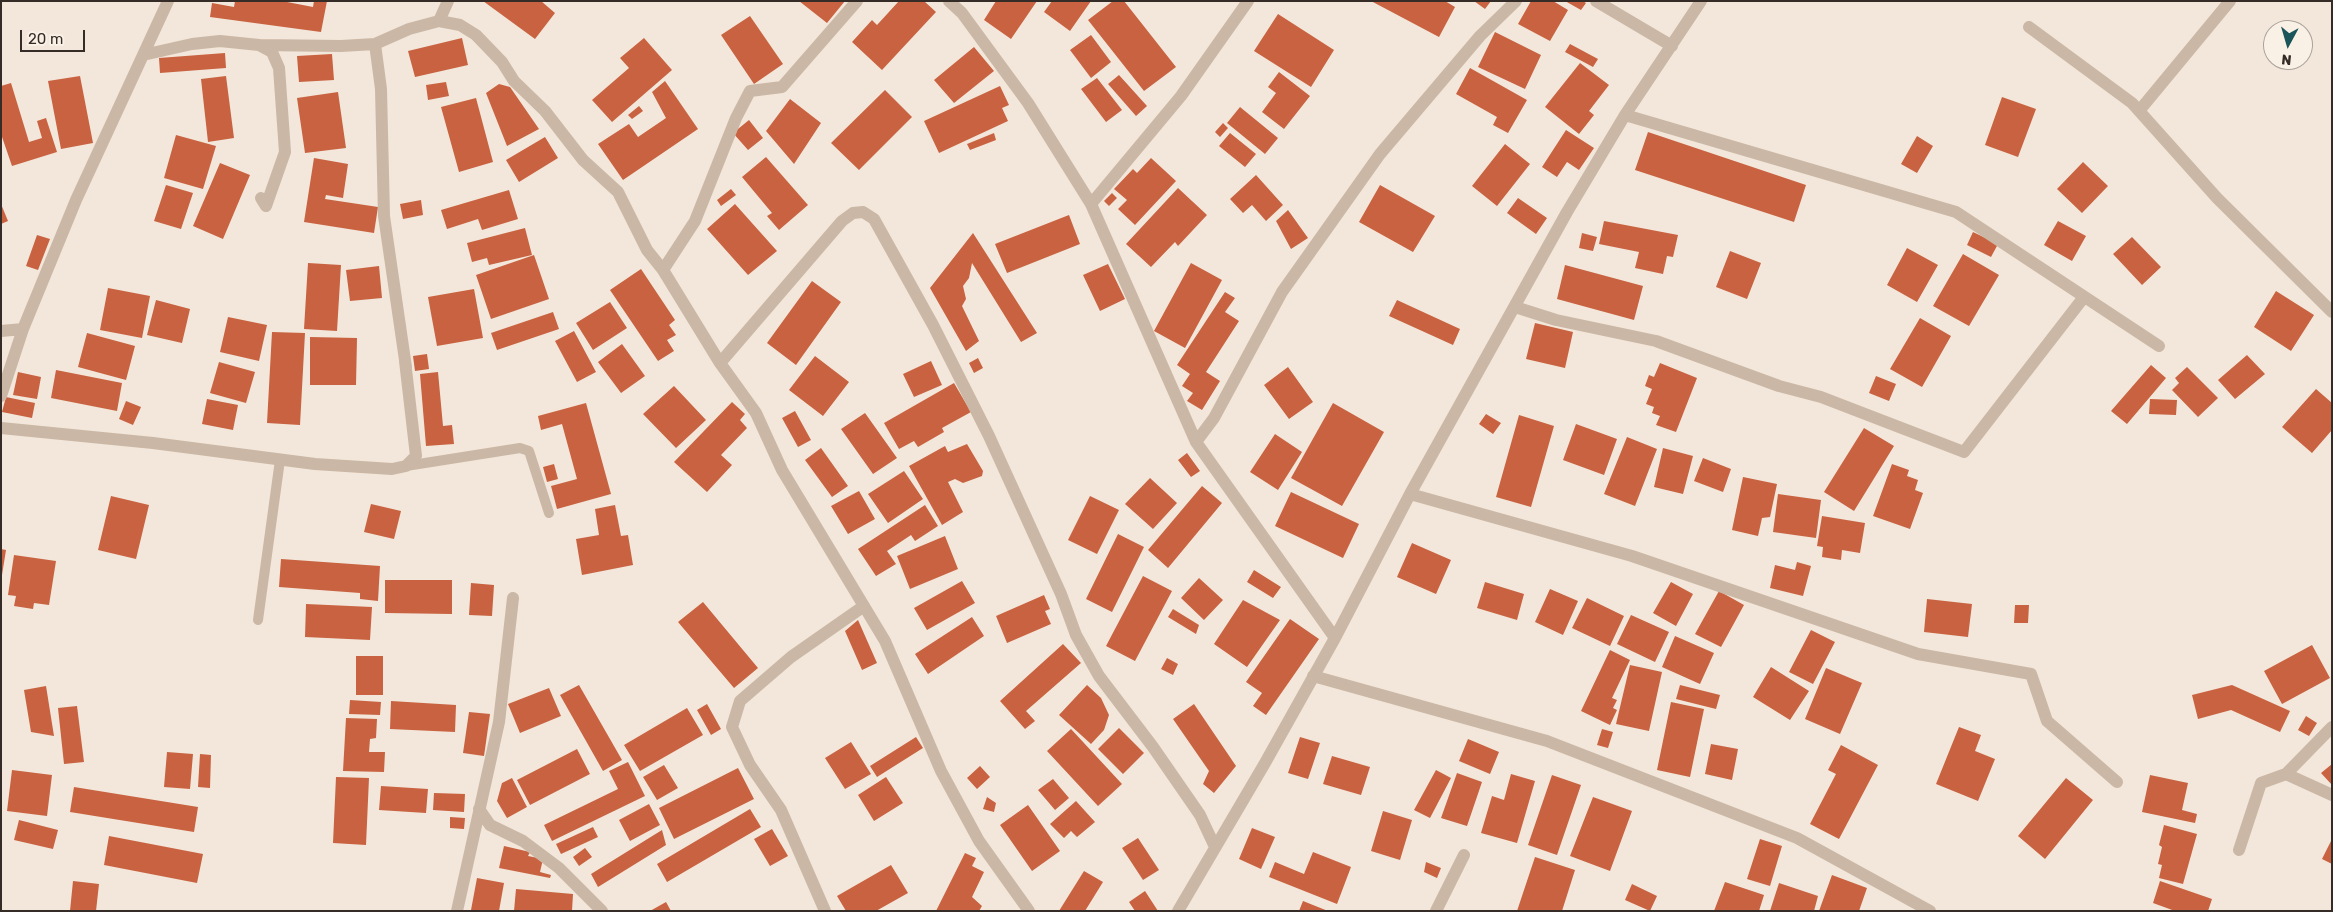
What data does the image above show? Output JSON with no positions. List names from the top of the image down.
{
  "scale_bar": "20 m",
  "north": "bottom"
}
